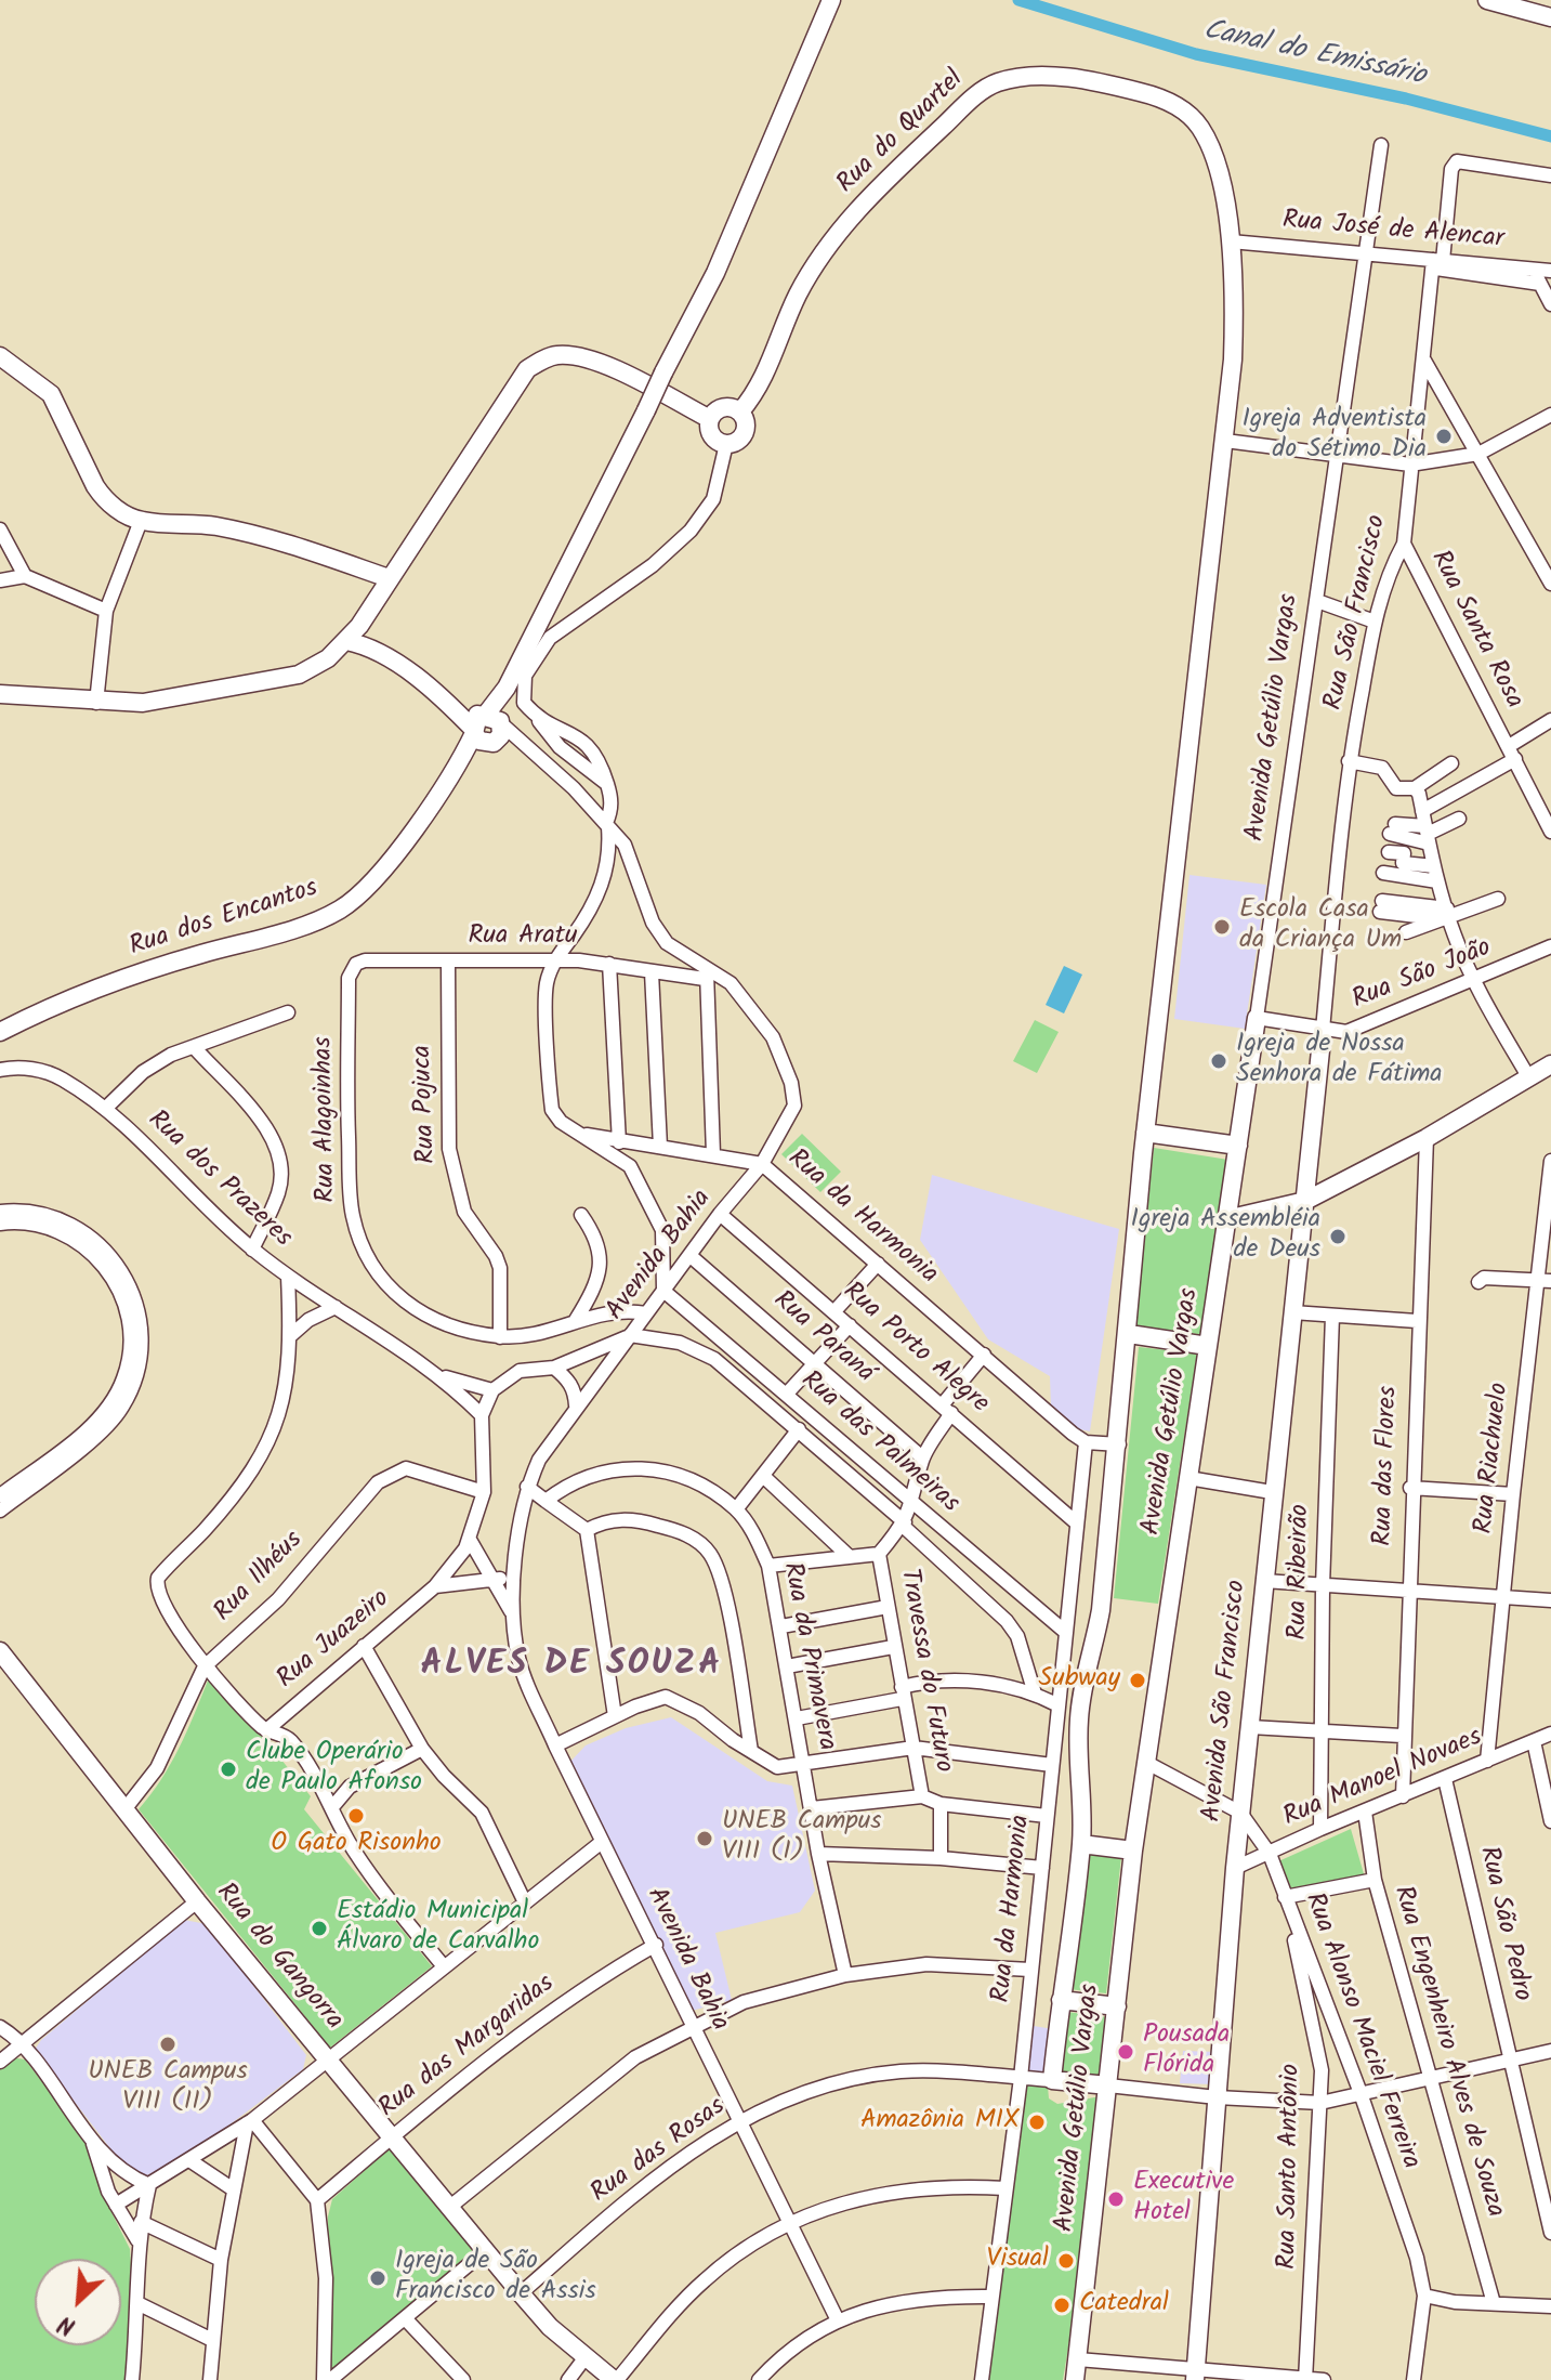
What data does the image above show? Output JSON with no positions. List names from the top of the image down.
{
  "streets": {
    "street": [
      "Rua do Quartel",
      "Rua José de Alencar",
      "Rua São Francisco",
      "Rua Santa Rosa",
      "Avenida Getúlio Vargas",
      "Rua dos Encantos",
      "Rua Aratu",
      "Rua São João",
      "Rua Pojuca",
      "Rua Alagoinhas",
      "Rua dos Prazeres",
      "Rua da Harmonia",
      "Avenida Bahia",
      "Rua Paraná",
      "Rua Porto Alegre",
      "Rua das Palmeiras",
      "Rua Riachuelo",
      "Rua das Flores",
      "Rua Ribeirão",
      "Rua Ilhéus",
      "Rua Juazeiro",
      "Rua da Primavera",
      "Travessa do Futuro",
      "Avenida São Francisco",
      "Rua Manoel Novaes",
      "Rua São Pedro",
      "Rua do Gangorra",
      "Rua Alonso Maciel Ferreira",
      "Rua das Margaridas",
      "Rua Engenheiro Alves de Souza",
      "Rua das Rosas",
      "Rua Santo Antônio"
    ]
  },
  "crossings": [
    ["Rua do Quartel", "Avenida Getúlio Vargas"],
    ["Rua José de Alencar", "Rua São Francisco"],
    ["Rua José de Alencar", "Avenida Getúlio Vargas"],
    ["Rua São Francisco", "Rua Santa Rosa"],
    ["Rua São Francisco", "Rua São João"],
    ["Rua São Francisco", "Avenida São Francisco"],
    ["Avenida Getúlio Vargas", "Rua São João"],
    ["Avenida Getúlio Vargas", "Rua Alonso Maciel Ferreira"],
    ["Avenida Getúlio Vargas", "Rua das Rosas"],
    ["Rua dos Encantos", "Rua da Harmonia"],
    ["Rua Aratu", "Rua Pojuca"],
    ["Rua Aratu", "Rua Alagoinhas"],
    ["Rua Aratu", "Rua da Harmonia"],
    ["Rua São João", "Avenida São Francisco"],
    ["Rua Pojuca", "Rua Alagoinhas"],
    ["Rua Alagoinhas", "Avenida Bahia"],
    ["Rua dos Prazeres", "Rua Juazeiro"],
    ["Rua da Harmonia", "Avenida Bahia"],
    ["Rua da Harmonia", "Rua Porto Alegre"],
    ["Rua da Harmonia", "Rua das Palmeiras"],
    ["Rua da Harmonia", "Rua das Rosas"],
    ["Avenida Bahia", "Rua Paraná"],
    ["Avenida Bahia", "Rua Porto Alegre"],
    ["Avenida Bahia", "Rua das Palmeiras"],
    ["Avenida Bahia", "Rua Juazeiro"],
    ["Avenida Bahia", "Rua das Margaridas"],
    ["Avenida Bahia", "Rua das Rosas"],
    ["Rua Riachuelo", "Rua Manoel Novaes"],
    ["Rua das Flores", "Rua Manoel Novaes"],
    ["Rua Ribeirão", "Rua Manoel Novaes"],
    ["Rua Ilhéus", "Rua Juazeiro"],
    ["Rua Ilhéus", "Rua do Gangorra"],
    ["Avenida São Francisco", "Rua Manoel Novaes"],
    ["Avenida São Francisco", "Rua Alonso Maciel Ferreira"],
    ["Rua Manoel Novaes", "Rua São Pedro"],
    ["Rua Manoel Novaes", "Rua Alonso Maciel Ferreira"],
    ["Rua Manoel Novaes", "Rua Engenheiro Alves de Souza"],
    ["Rua do Gangorra", "Rua das Margaridas"],
    ["Rua do Gangorra", "Rua das Rosas"],
    ["Rua Alonso Maciel Ferreira", "Rua Santo Antônio"]
  ],
  "districts": ["ALVES DE SOUZA"],
  "water": ["Canal do Emissário"],
  "places": [
    "Igreja Adventista do Sétimo Dia",
    "Escola Casa da Criança Um",
    "Igreja de Nossa Senhora de Fátima",
    "Igreja Assembléia de Deus",
    "Subway",
    "Clube Operário de Paulo Afonso",
    "O Gato Risonho",
    "UNEB Campus VIII (I)",
    "Estádio Municipal Álvaro de Carvalho",
    "UNEB Campus VIII (II)",
    "Pousada Flórida",
    "Amazônia MIX",
    "Executive Hotel",
    "Visual",
    "Igreja de São Francisco de Assis",
    "Catedral"
  ],
  "north": "bottom left"
}
